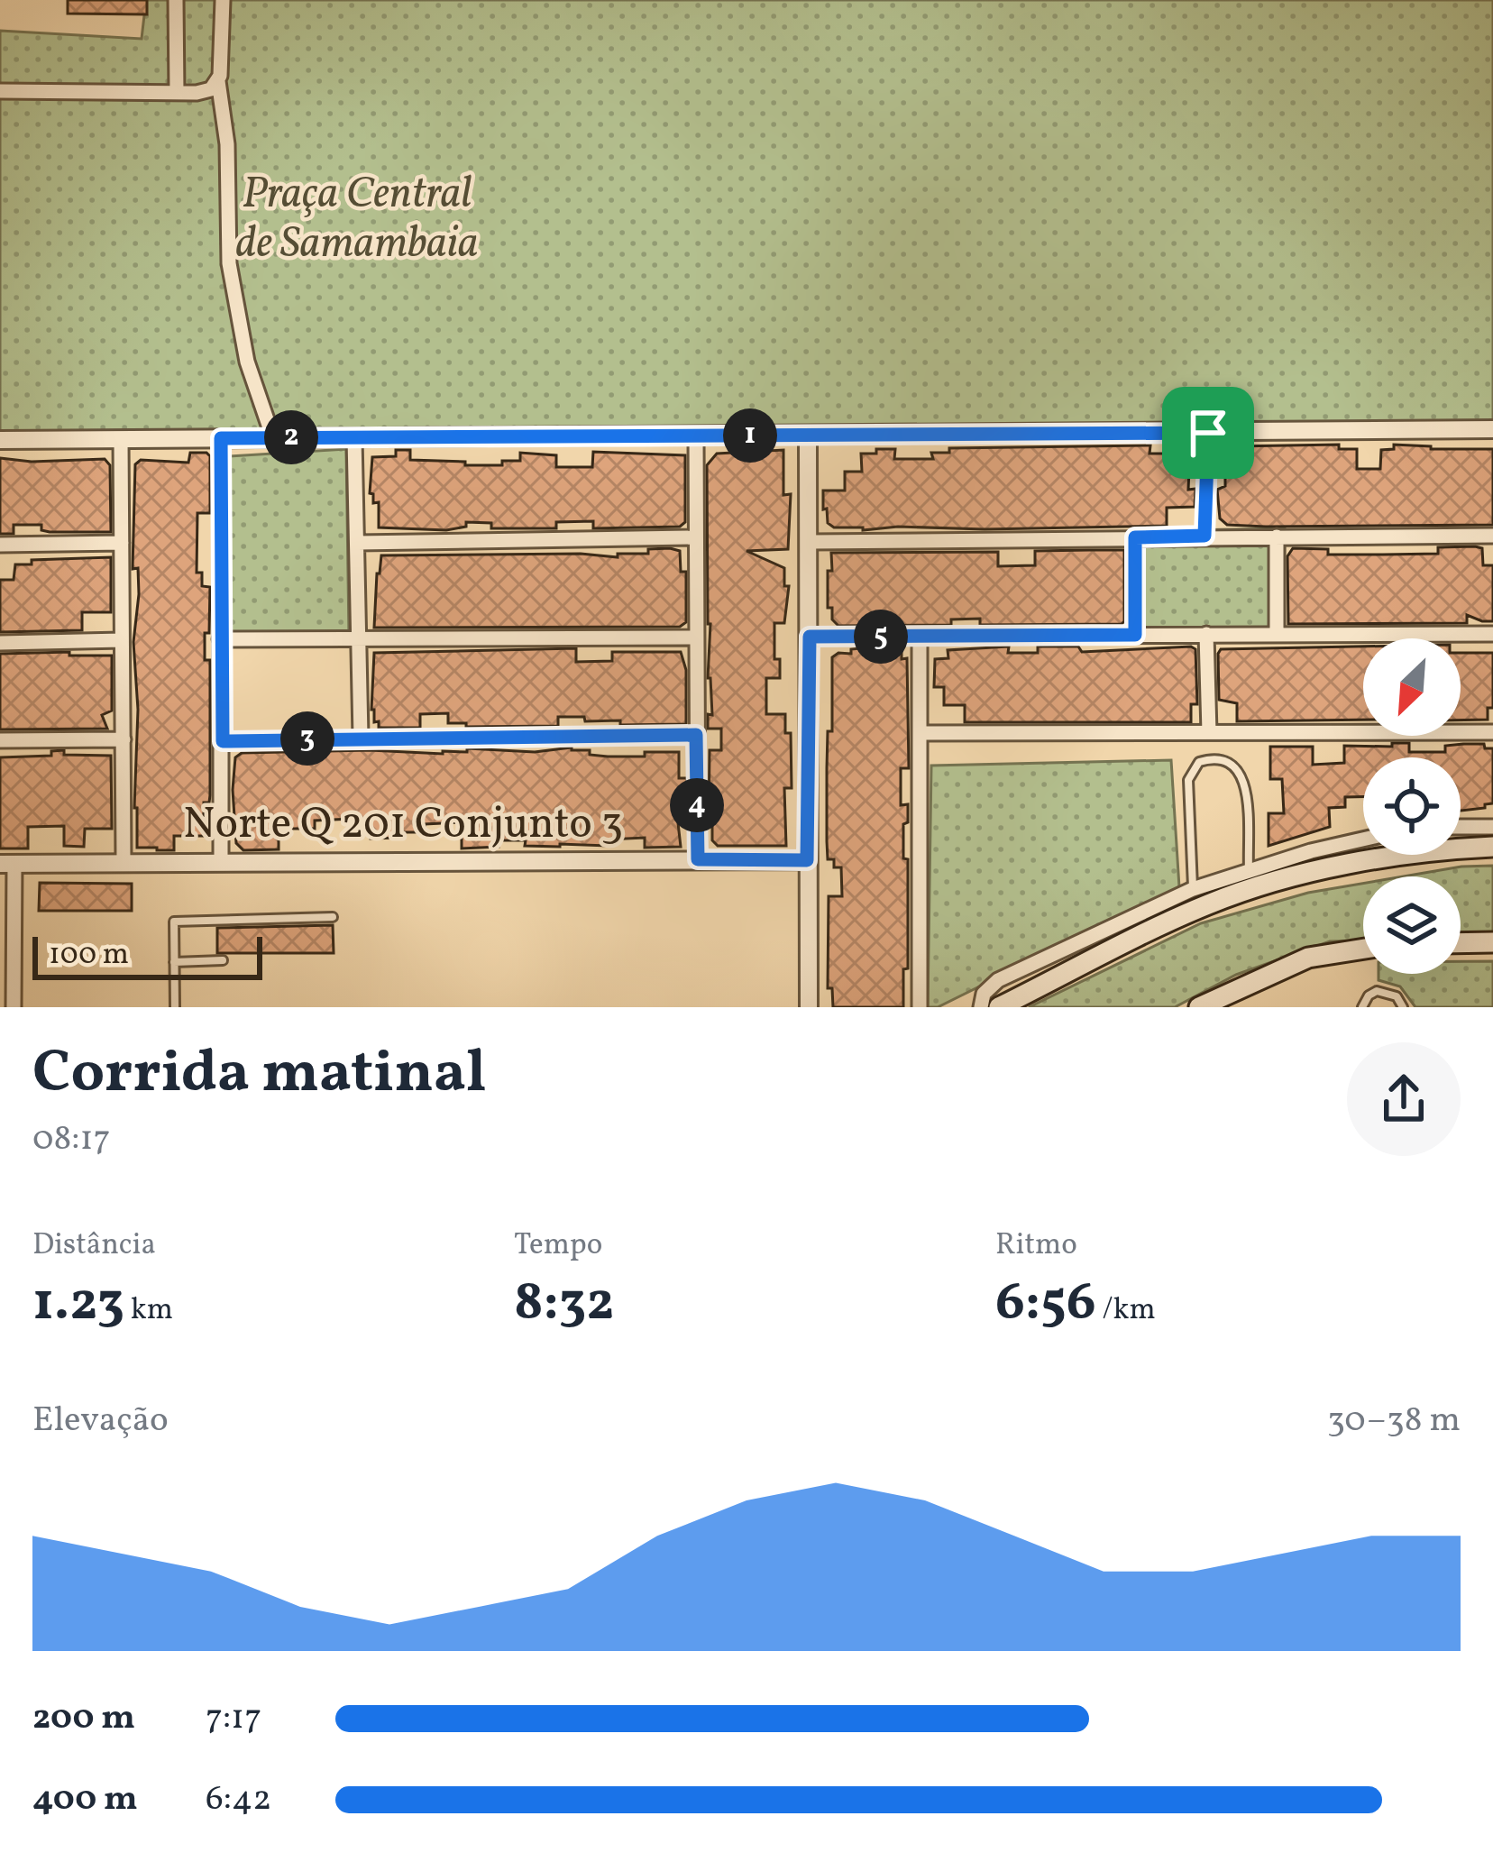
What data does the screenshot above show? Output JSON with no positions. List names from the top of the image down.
{
  "streets": {
    "street": ["Norte Q 201 Conjunto 3"]
  },
  "parks": ["Praça Central de Samambaia"],
  "scale_bar": "100 m",
  "north": "bottom left",
  "page": {
    "pins": [
      "1",
      "2",
      "5",
      "3",
      "4"
    ],
    "scale": "100 m",
    "heading": ["Corrida matinal", "08:17"],
    "stats": [
      ["Distância", "1.23 km"],
      ["Tempo", "8:32"],
      ["Ritmo", "6:56 /km"]
    ],
    "chart": ["Elevação", "30–38 m"],
    "list": [
      {
        "name": "200 m",
        "note": "7:17"
      },
      {
        "name": "400 m",
        "note": "6:42"
      }
    ]
  }
}
